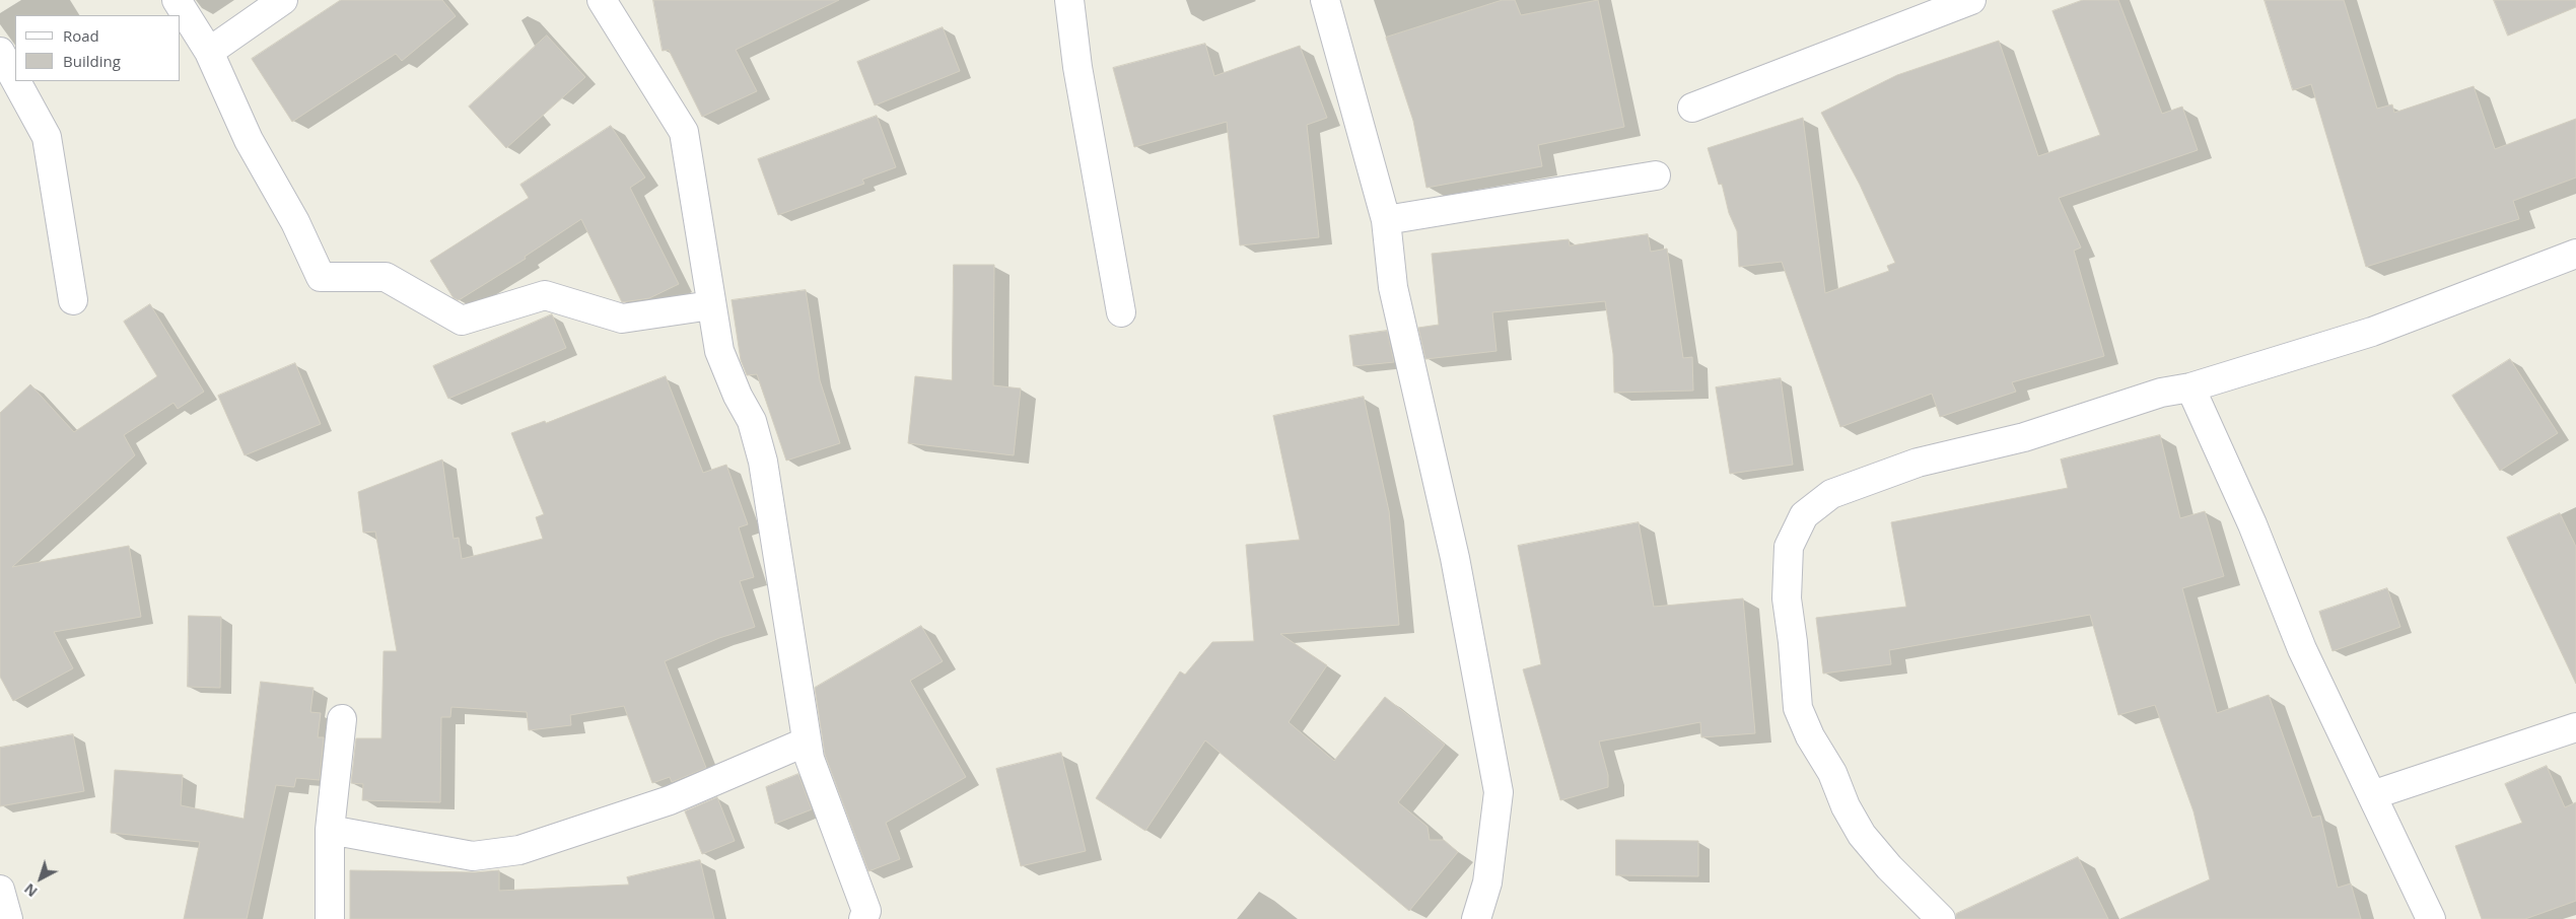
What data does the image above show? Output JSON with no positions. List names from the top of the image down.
{
  "legend": ["Road", "Building"],
  "north": "bottom left"
}
